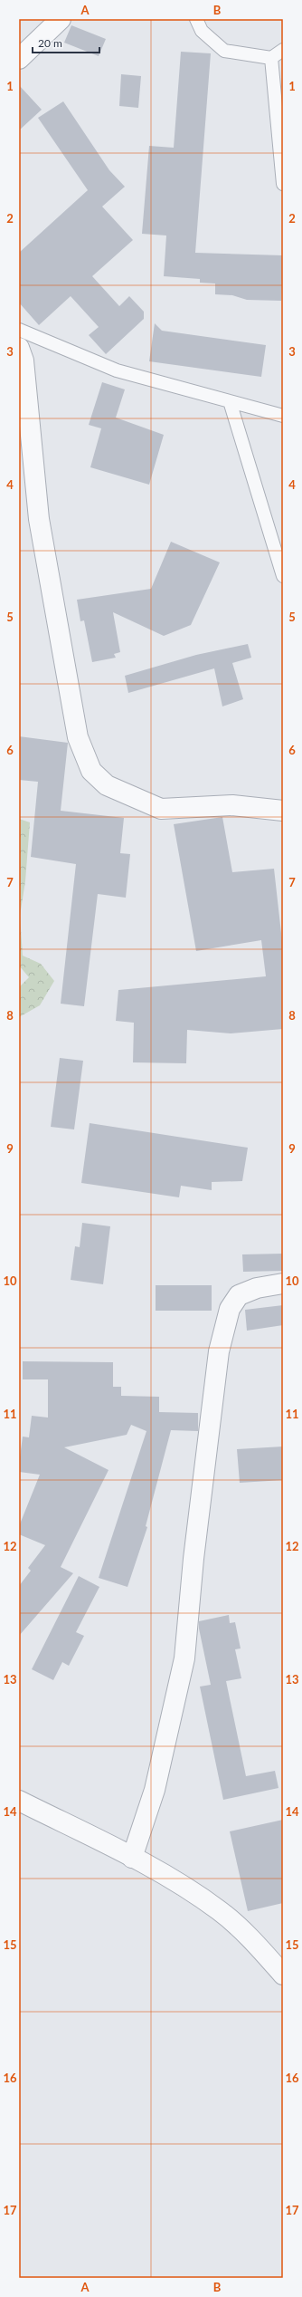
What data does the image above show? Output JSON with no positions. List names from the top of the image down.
{
  "scale_bar": "20 m",
  "grid": {
    "columns": ["A", "B"],
    "rows": [
      "1",
      "2",
      "3",
      "4",
      "5",
      "6",
      "7",
      "8",
      "9",
      "10",
      "11",
      "12",
      "13",
      "14",
      "15",
      "16",
      "17"
    ]
  }
}
